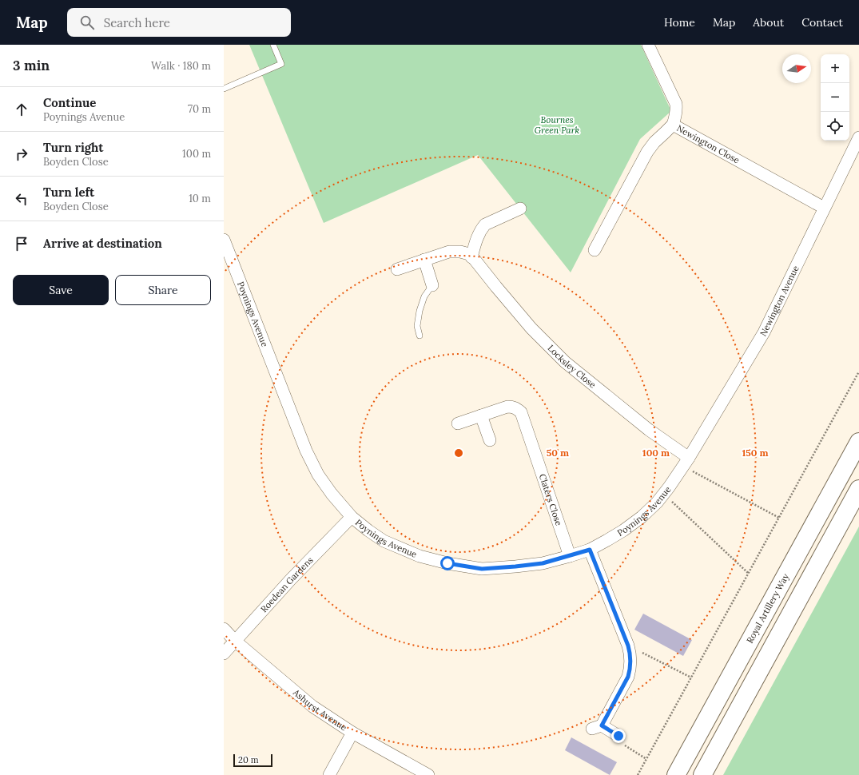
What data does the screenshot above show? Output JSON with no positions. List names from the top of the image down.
{
  "streets": {
    "main road": ["Royal Artillery Way"],
    "street": [
      "Newington Close",
      "Newington Avenue",
      "Poynings Avenue",
      "Locksley Close",
      "Claters Close",
      "Roedean Gardens",
      "Ashurst Avenue"
    ]
  },
  "crossings": [
    ["Newington Close", "Newington Avenue"],
    ["Newington Avenue", "Poynings Avenue"],
    ["Newington Avenue", "Locksley Close"],
    ["Poynings Avenue", "Locksley Close"],
    ["Poynings Avenue", "Claters Close"],
    ["Poynings Avenue", "Roedean Gardens"],
    ["Roedean Gardens", "Ashurst Avenue"]
  ],
  "parks": ["Bournes Green Park"],
  "scale_bar": "20 m",
  "north": "right",
  "page": {
    "header": "Map",
    "search": "Search here",
    "nav": [
      "Home",
      "Map",
      "About",
      "Contact"
    ],
    "heading": ["3 min", "Walk · 180 m"],
    "map_buttons": ["+", "−"],
    "list": [
      ["Continue", "Poynings Avenue", "70 m"],
      ["Turn right", "Boyden Close", "100 m"],
      ["Turn left", "Boyden Close", "10 m"],
      "Arrive at destination"
    ],
    "buttons": ["Save", "Share"],
    "scale": "20 m"
  },
  "rings": ["50 m", "100 m", "150 m"]
}
